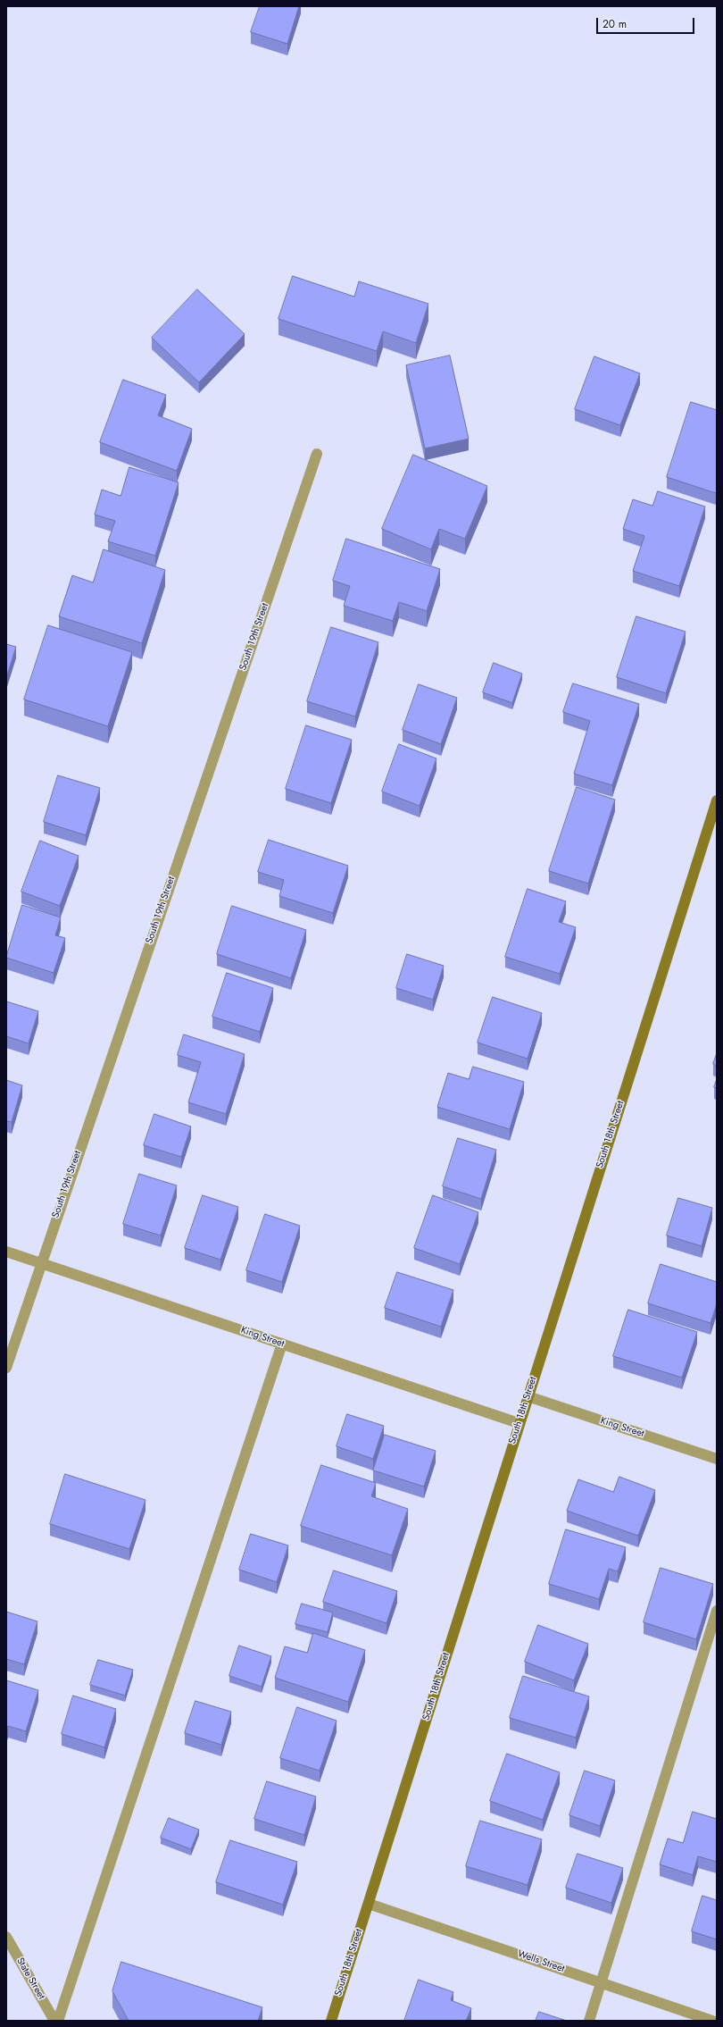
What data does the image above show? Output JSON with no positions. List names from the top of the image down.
{
  "streets": {
    "main road": ["South 18th Street"],
    "street": [
      "South 19th Street",
      "King Street",
      "Wells Street",
      "State Street"
    ]
  },
  "crossings": [
    ["South 19th Street", "King Street"],
    ["South 18th Street", "King Street"],
    ["South 18th Street", "Wells Street"]
  ],
  "scale_bar": "20 m"
}
